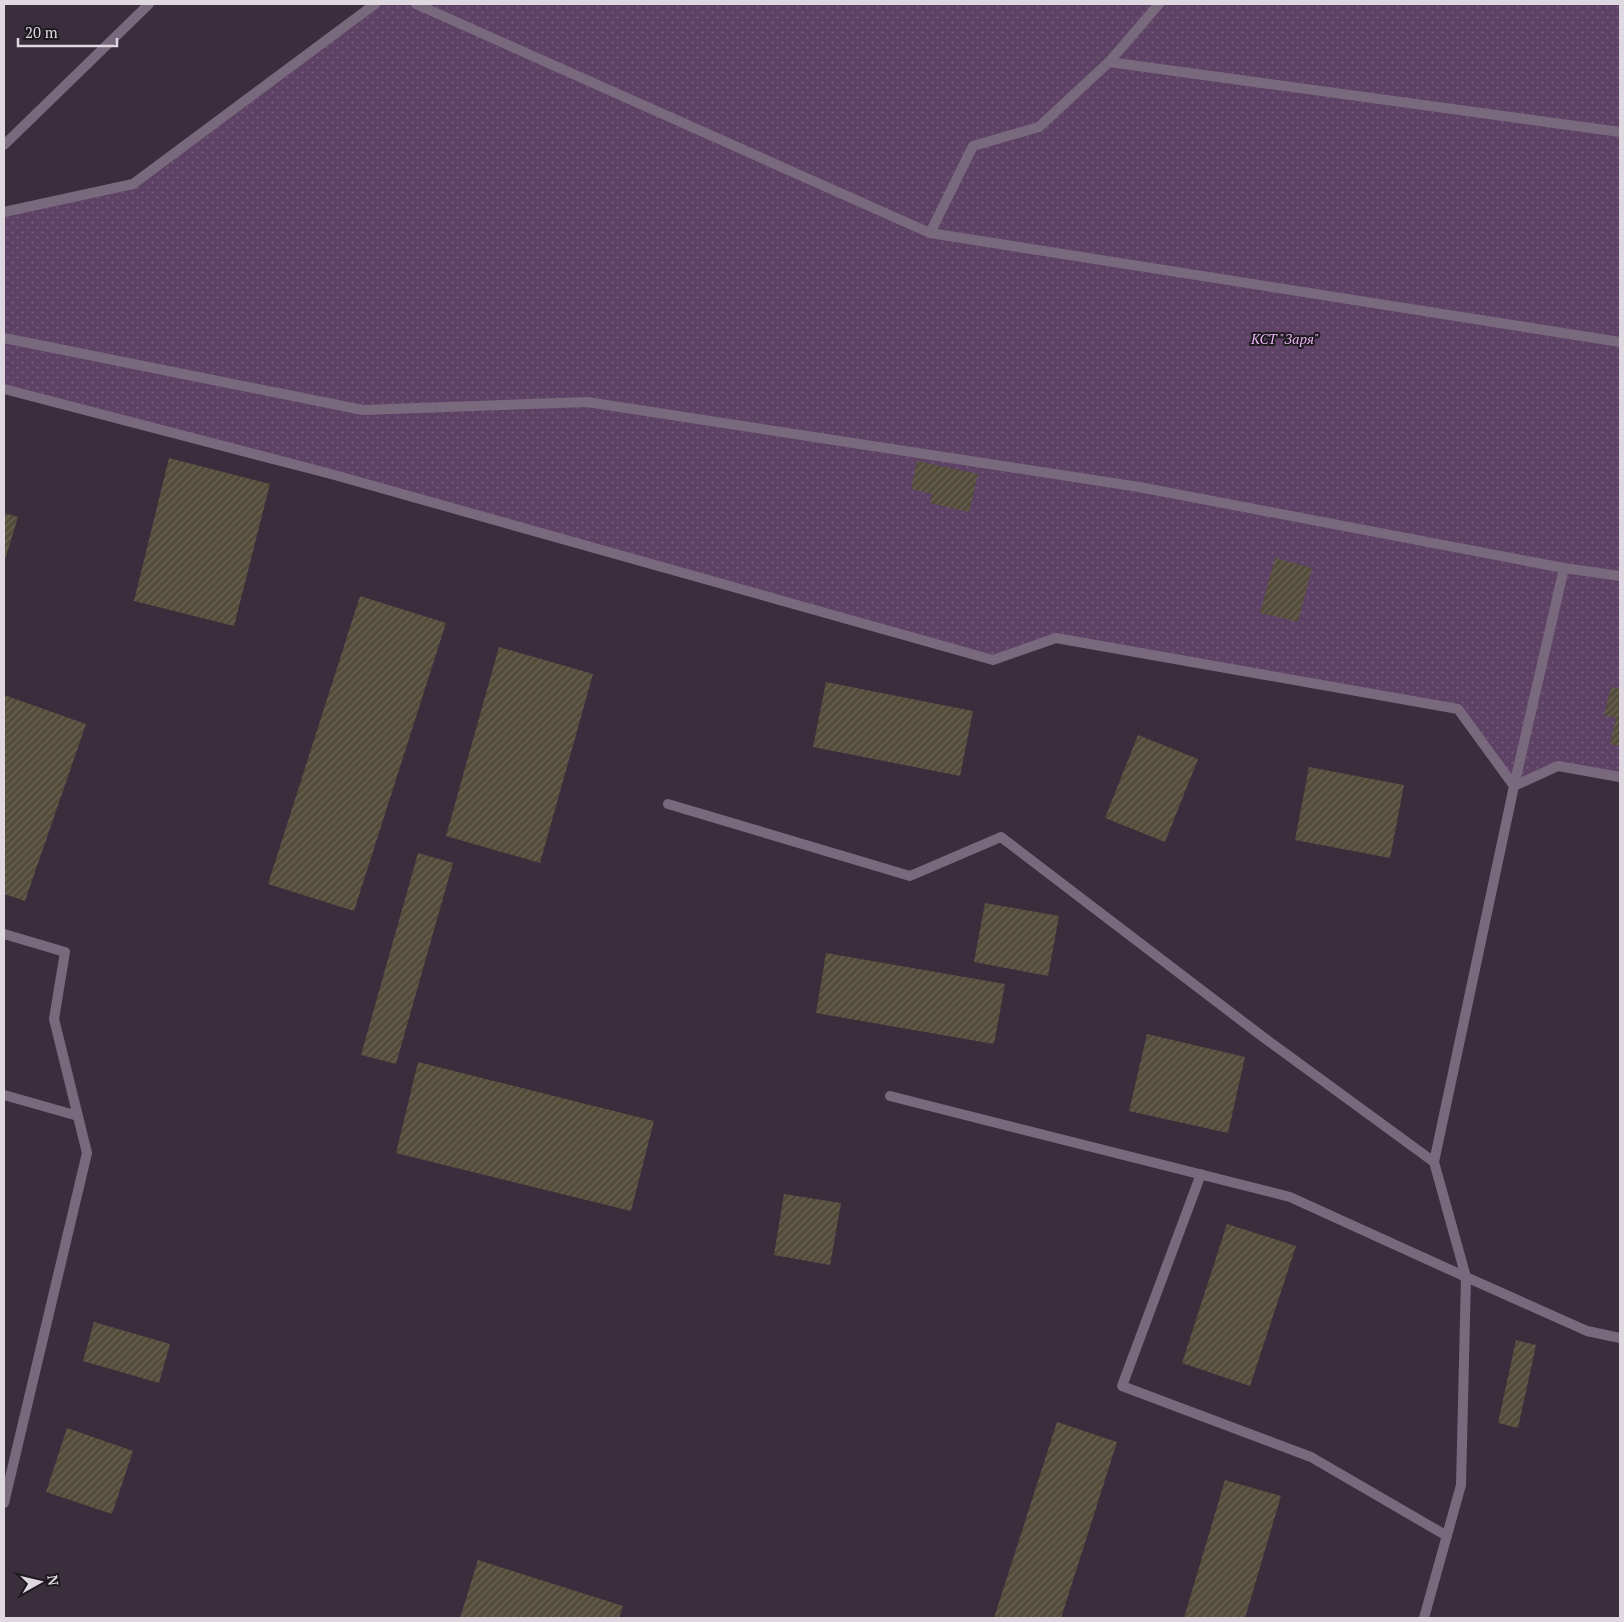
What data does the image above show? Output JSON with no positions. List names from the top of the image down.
{
  "parks": ["КСТ \"Заря\""],
  "scale_bar": "20 m",
  "north": "right"
}
